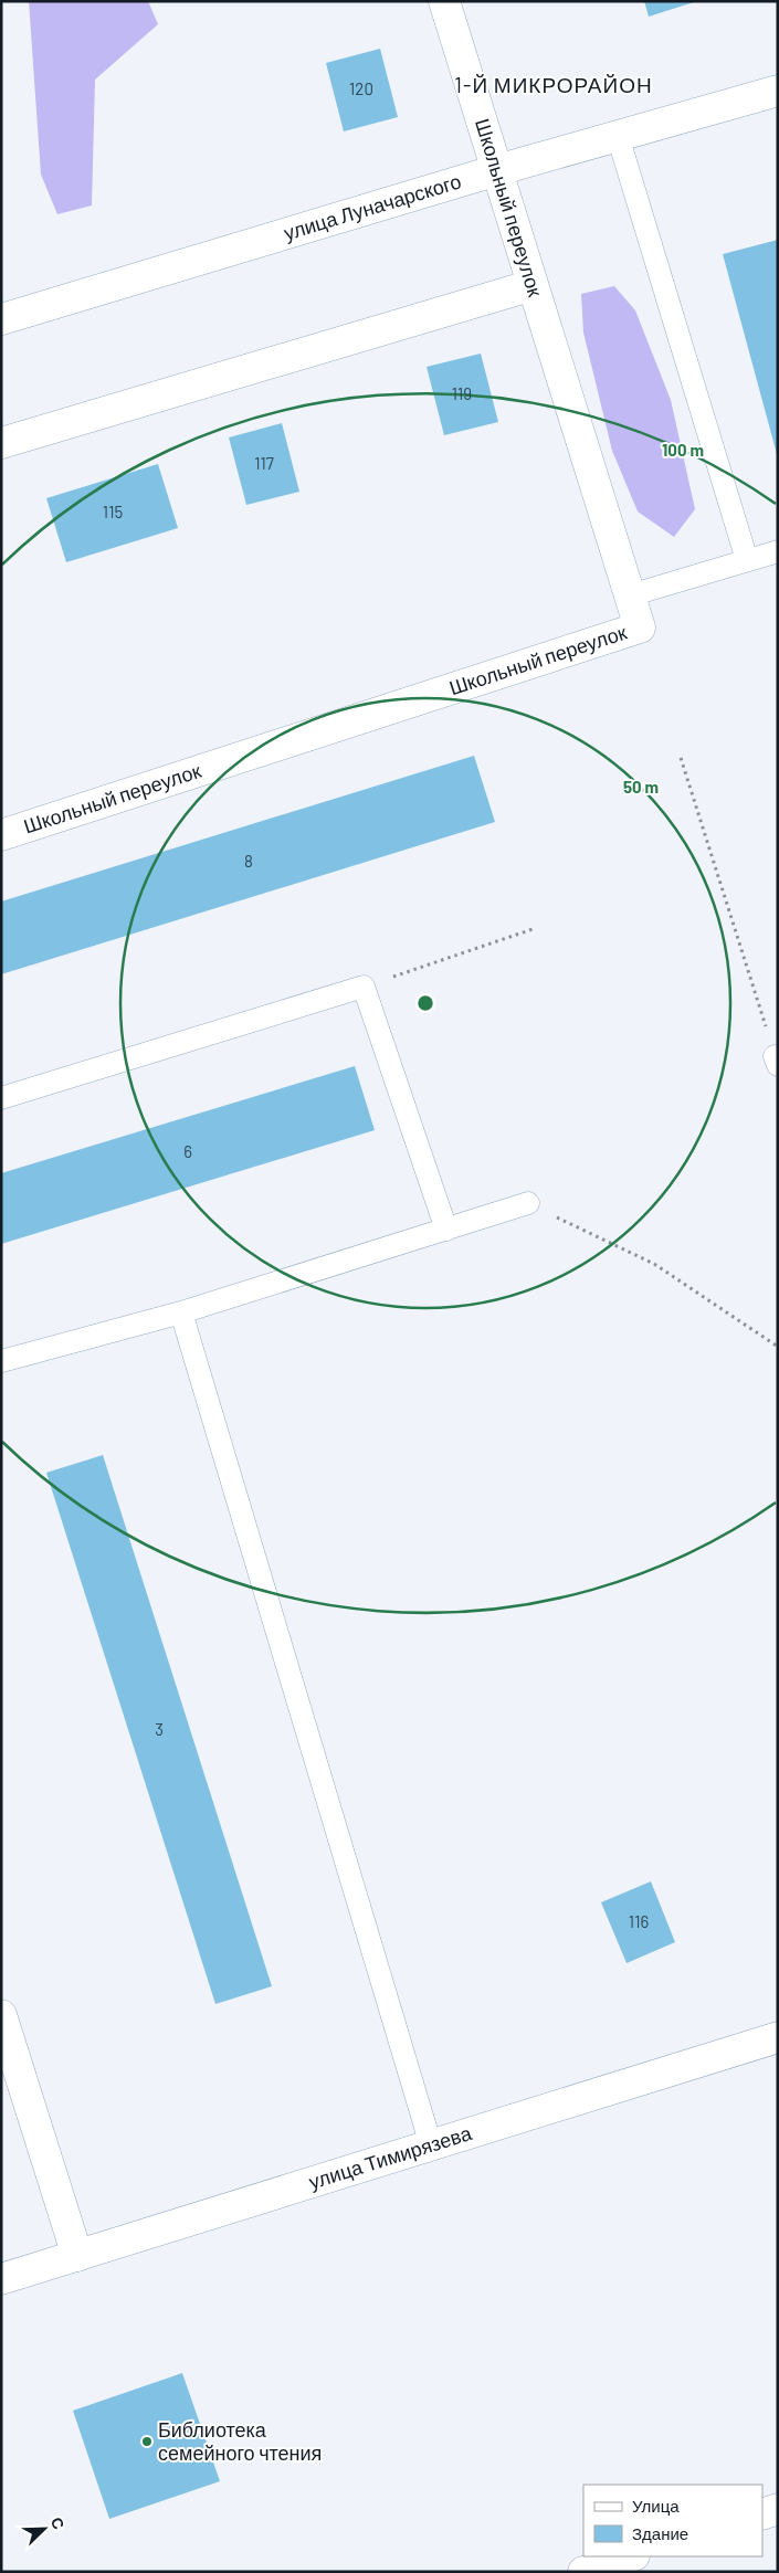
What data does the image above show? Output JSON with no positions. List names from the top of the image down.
{
  "streets": {
    "street": ["улица Луначарского", "Школьный переулок", "улица Тимирязева"]
  },
  "crossings": [
    ["улица Луначарского", "Школьный переулок"]
  ],
  "districts": ["1-Й МИКРОРАЙОН"],
  "places": ["Библиотека семейного чтения"],
  "house_numbers": [
    "120",
    "119",
    "117",
    "115",
    "8",
    "6",
    "3",
    "116"
  ],
  "legend": ["Улица", "Здание"],
  "north": "top right",
  "rings": ["100 m", "50 m"]
}
